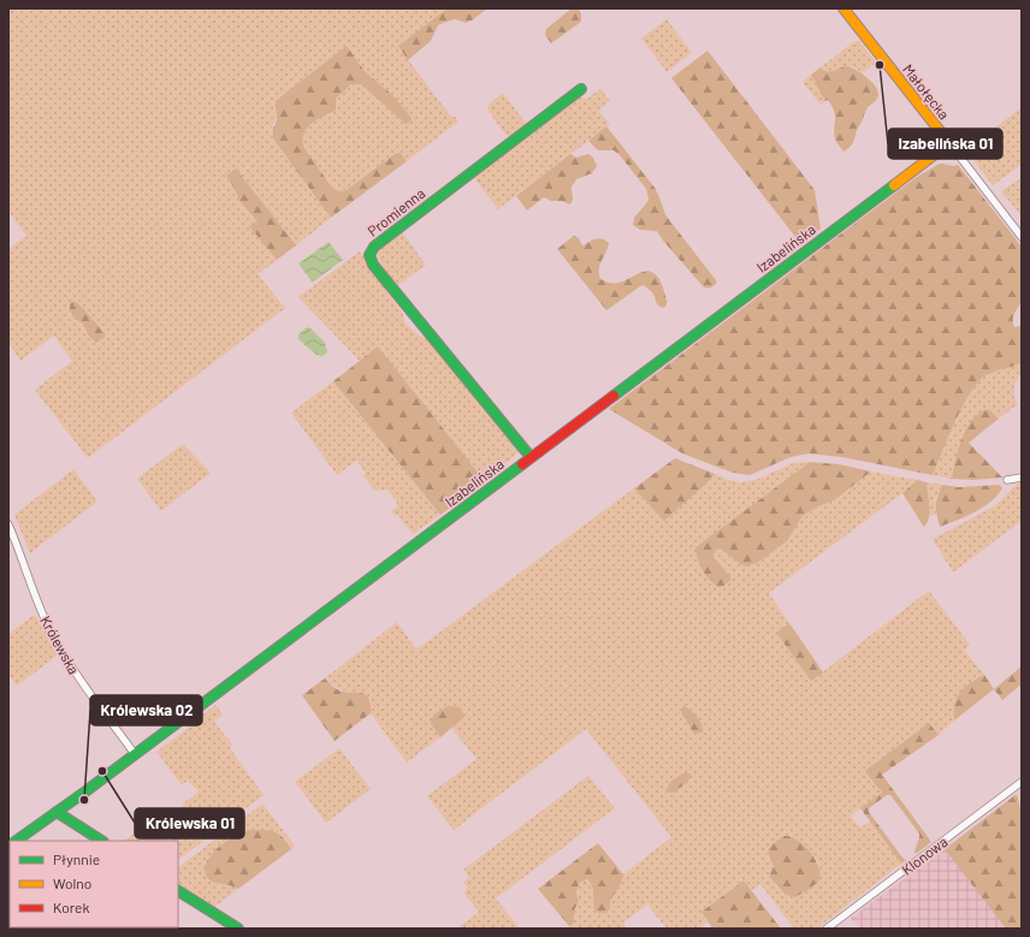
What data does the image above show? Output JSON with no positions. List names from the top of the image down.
{
  "streets": {
    "street": [
      "Małołęcka",
      "Promienna",
      "Izabelińska",
      "Królewska",
      "Klonowa"
    ]
  },
  "crossings": [
    ["Małołęcka", "Izabelińska"],
    ["Promienna", "Izabelińska"],
    ["Izabelińska", "Królewska"]
  ],
  "places": ["Izabelińska 01", "Królewska 01", "Królewska 02"],
  "legend": ["Płynnie", "Wolno", "Korek"]
}
